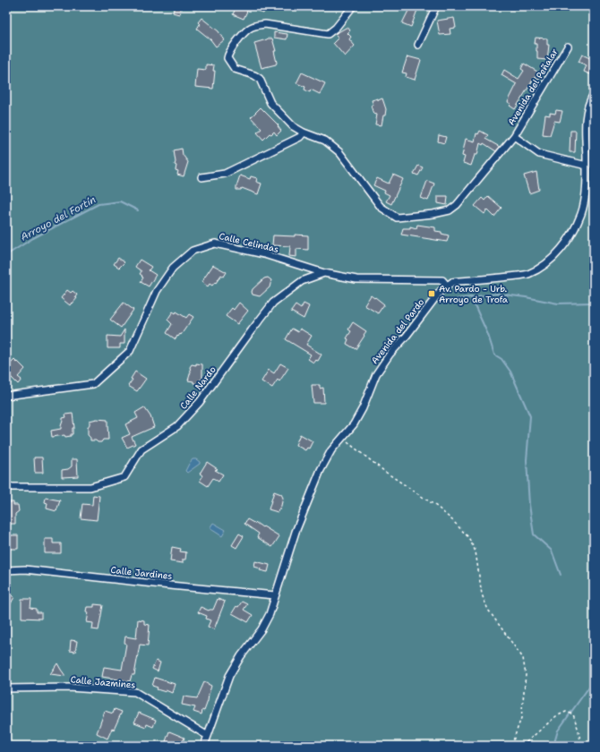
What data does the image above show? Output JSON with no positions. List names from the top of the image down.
{
  "streets": {
    "street": [
      "Avenida del Peñalar",
      "Calle Celindas",
      "Avenida del Pardo",
      "Calle Nardo",
      "Calle Jardines",
      "Calle Jazmines"
    ]
  },
  "crossings": [
    ["Calle Celindas", "Avenida del Pardo"],
    ["Calle Celindas", "Calle Nardo"],
    ["Avenida del Pardo", "Calle Jardines"],
    ["Avenida del Pardo", "Calle Jazmines"]
  ],
  "water": ["Arroyo del Fortín"],
  "places": {
    "transit": ["Av. Pardo - Urb. Arroyo de Trofa"]
  }
}
